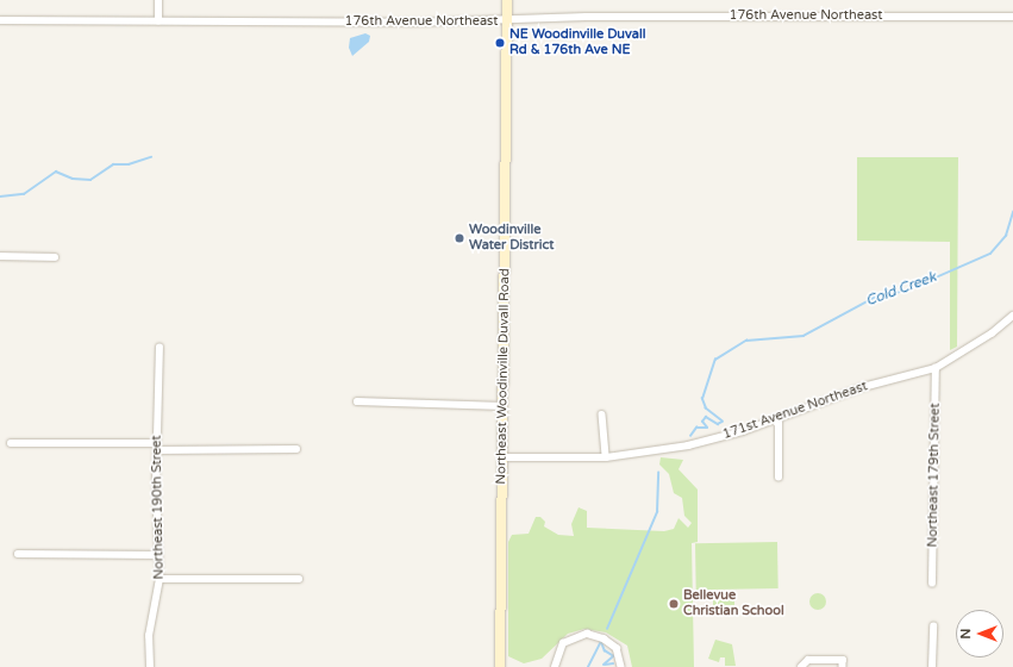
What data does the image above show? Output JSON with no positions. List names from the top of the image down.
{
  "streets": {
    "main road": ["Northeast Woodinville Duvall Road"],
    "street": [
      "176th Avenue Northeast",
      "171st Avenue Northeast",
      "Northeast 179th Street",
      "Northeast 190th Street"
    ]
  },
  "crossings": [
    ["176th Avenue Northeast", "Northeast Woodinville Duvall Road"],
    ["Northeast Woodinville Duvall Road", "171st Avenue Northeast"],
    ["171st Avenue Northeast", "Northeast 179th Street"]
  ],
  "water": ["Cold Creek"],
  "places": ["NE Woodinville Duvall Rd & 176th Ave NE", "Woodinville Water District", "Bellevue Christian School"],
  "north": "left"
}
